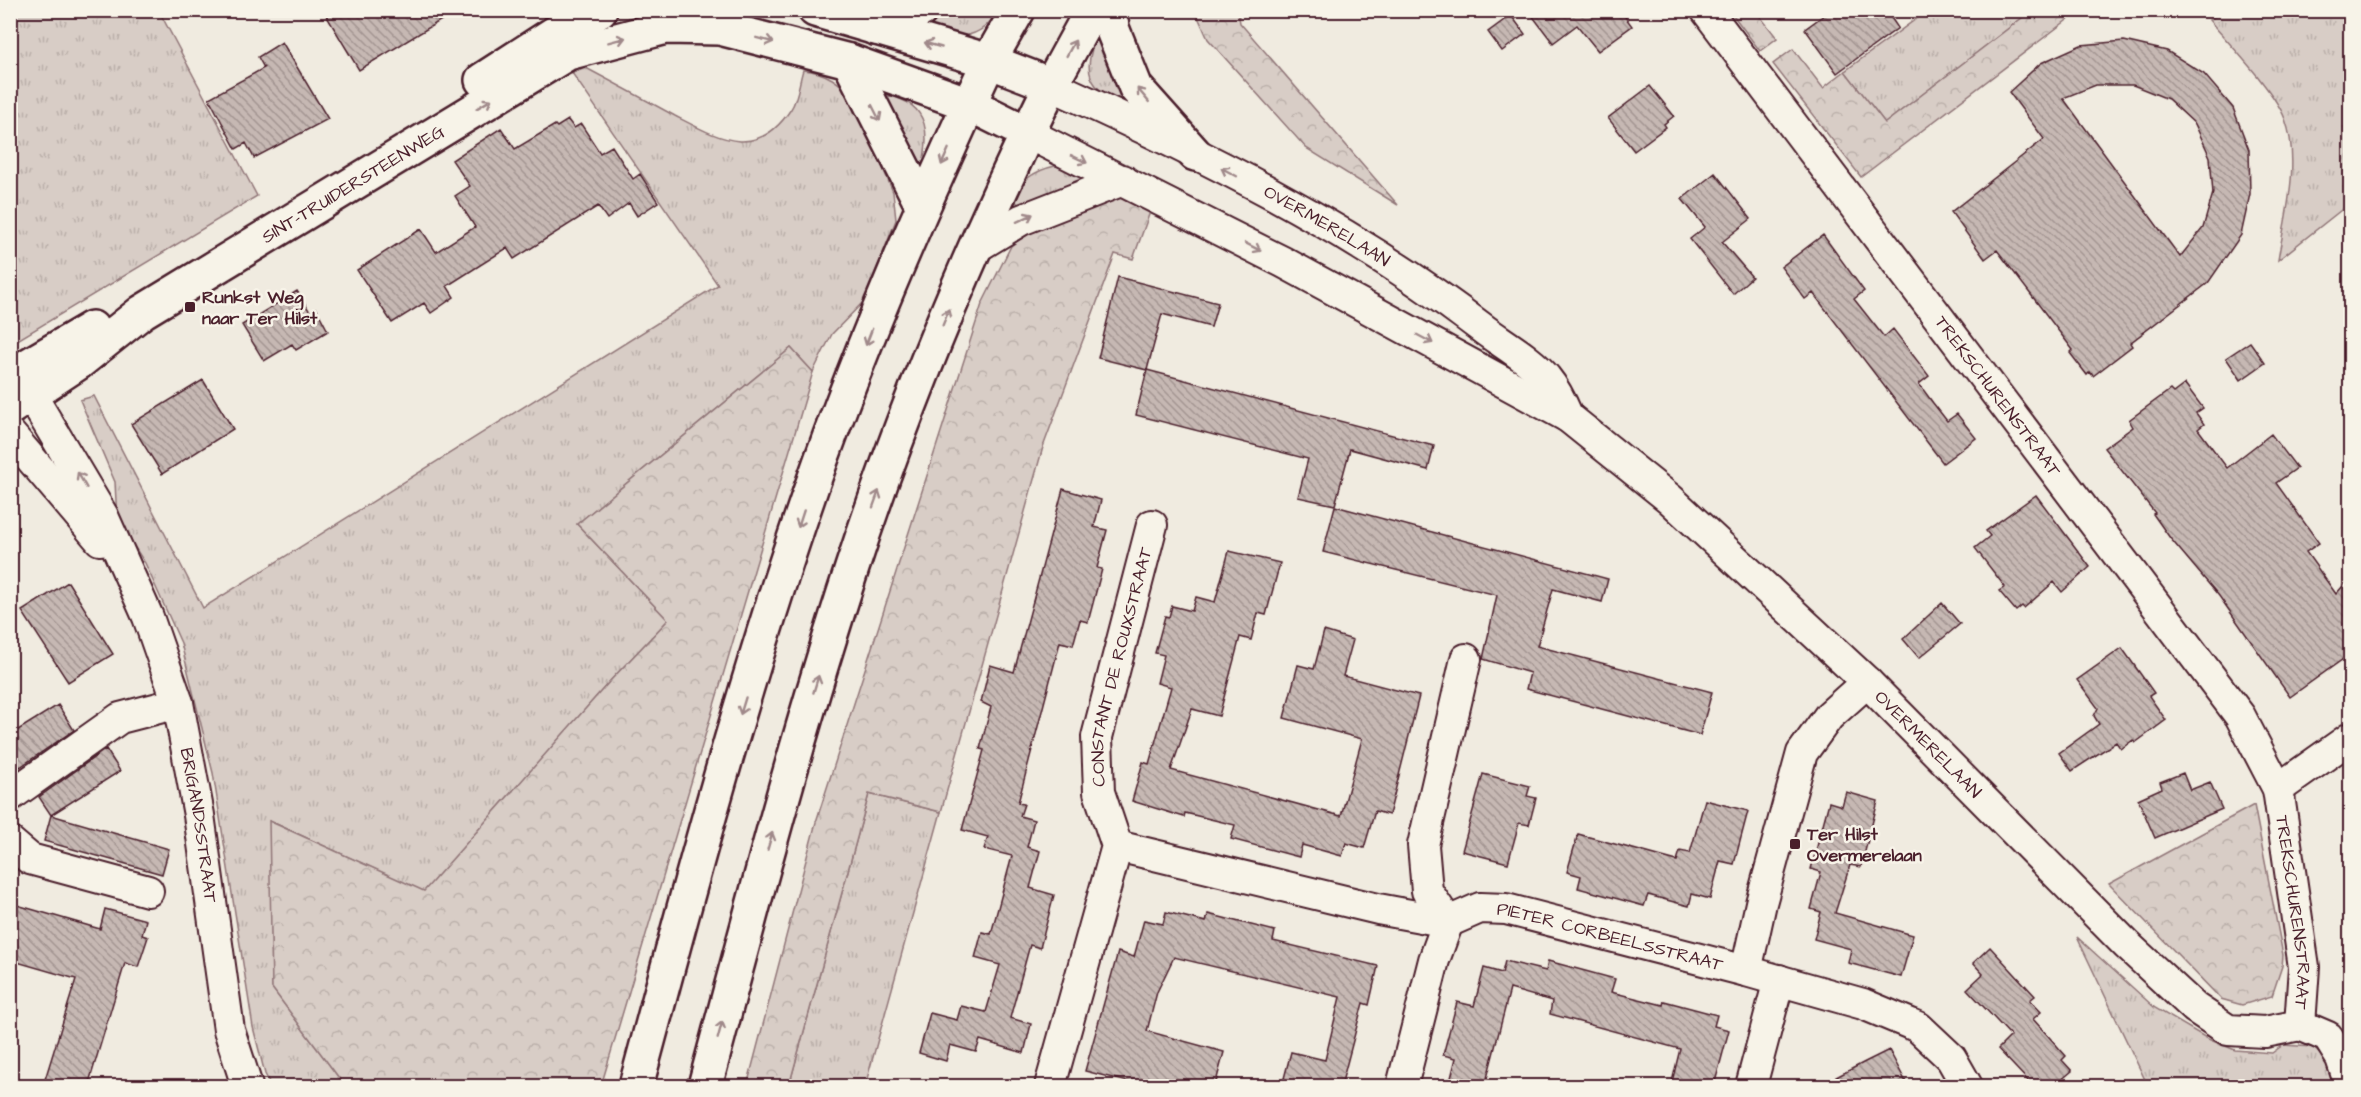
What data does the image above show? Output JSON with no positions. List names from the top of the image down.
{
  "streets": {
    "main road": ["SINT-TRUIDERSTEENWEG"],
    "street": [
      "OVERMERELAAN",
      "TREKSCHURENSTRAAT",
      "CONSTANT DE ROUXSTRAAT",
      "BRIGANDSSTRAAT",
      "PIETER CORBEELSSTRAAT"
    ]
  },
  "crossings": [
    ["SINT-TRUIDERSTEENWEG", "OVERMERELAAN"],
    ["SINT-TRUIDERSTEENWEG", "BRIGANDSSTRAAT"],
    ["OVERMERELAAN", "TREKSCHURENSTRAAT"]
  ],
  "places": {
    "transit": ["Runkst Weg naar Ter Hilst", "Ter Hilst Overmerelaan"]
  }
}
